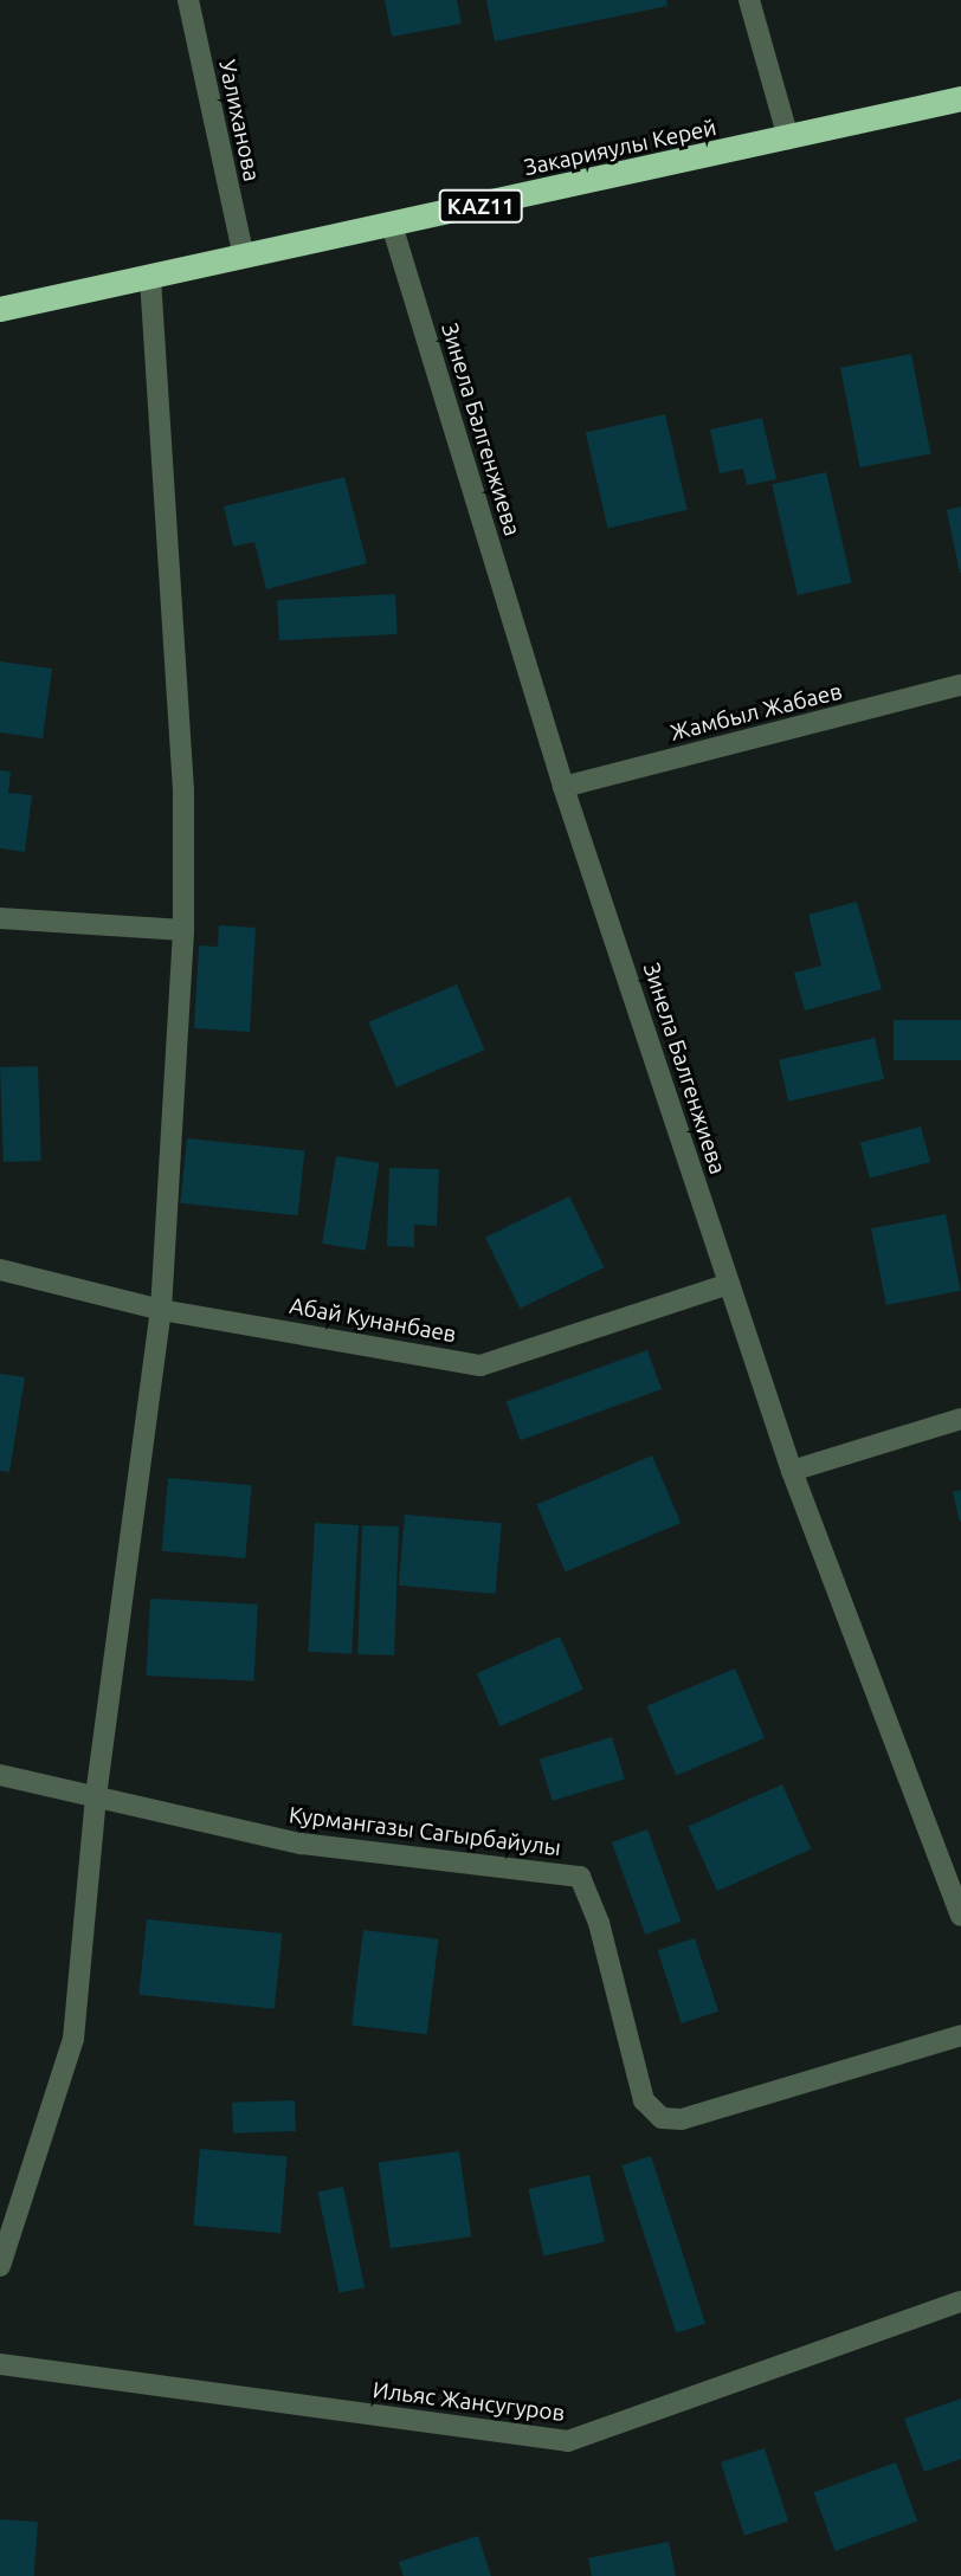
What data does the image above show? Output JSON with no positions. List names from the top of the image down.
{
  "streets": {
    "highway": ["Закарияулы Керей", "KAZ11"],
    "street": [
      "Уалиханова",
      "Зинела Балгенжиева",
      "Жамбыл Жабаев",
      "Абай Кунанбаев",
      "Курмангазы Сагырбайулы",
      "Ильяс Жансугуров"
    ]
  },
  "crossings": [
    ["Уалиханова", "Закарияулы Керей"],
    ["Закарияулы Керей", "Зинела Балгенжиева"],
    ["Зинела Балгенжиева", "Жамбыл Жабаев"],
    ["Зинела Балгенжиева", "Абай Кунанбаев"]
  ]
}
